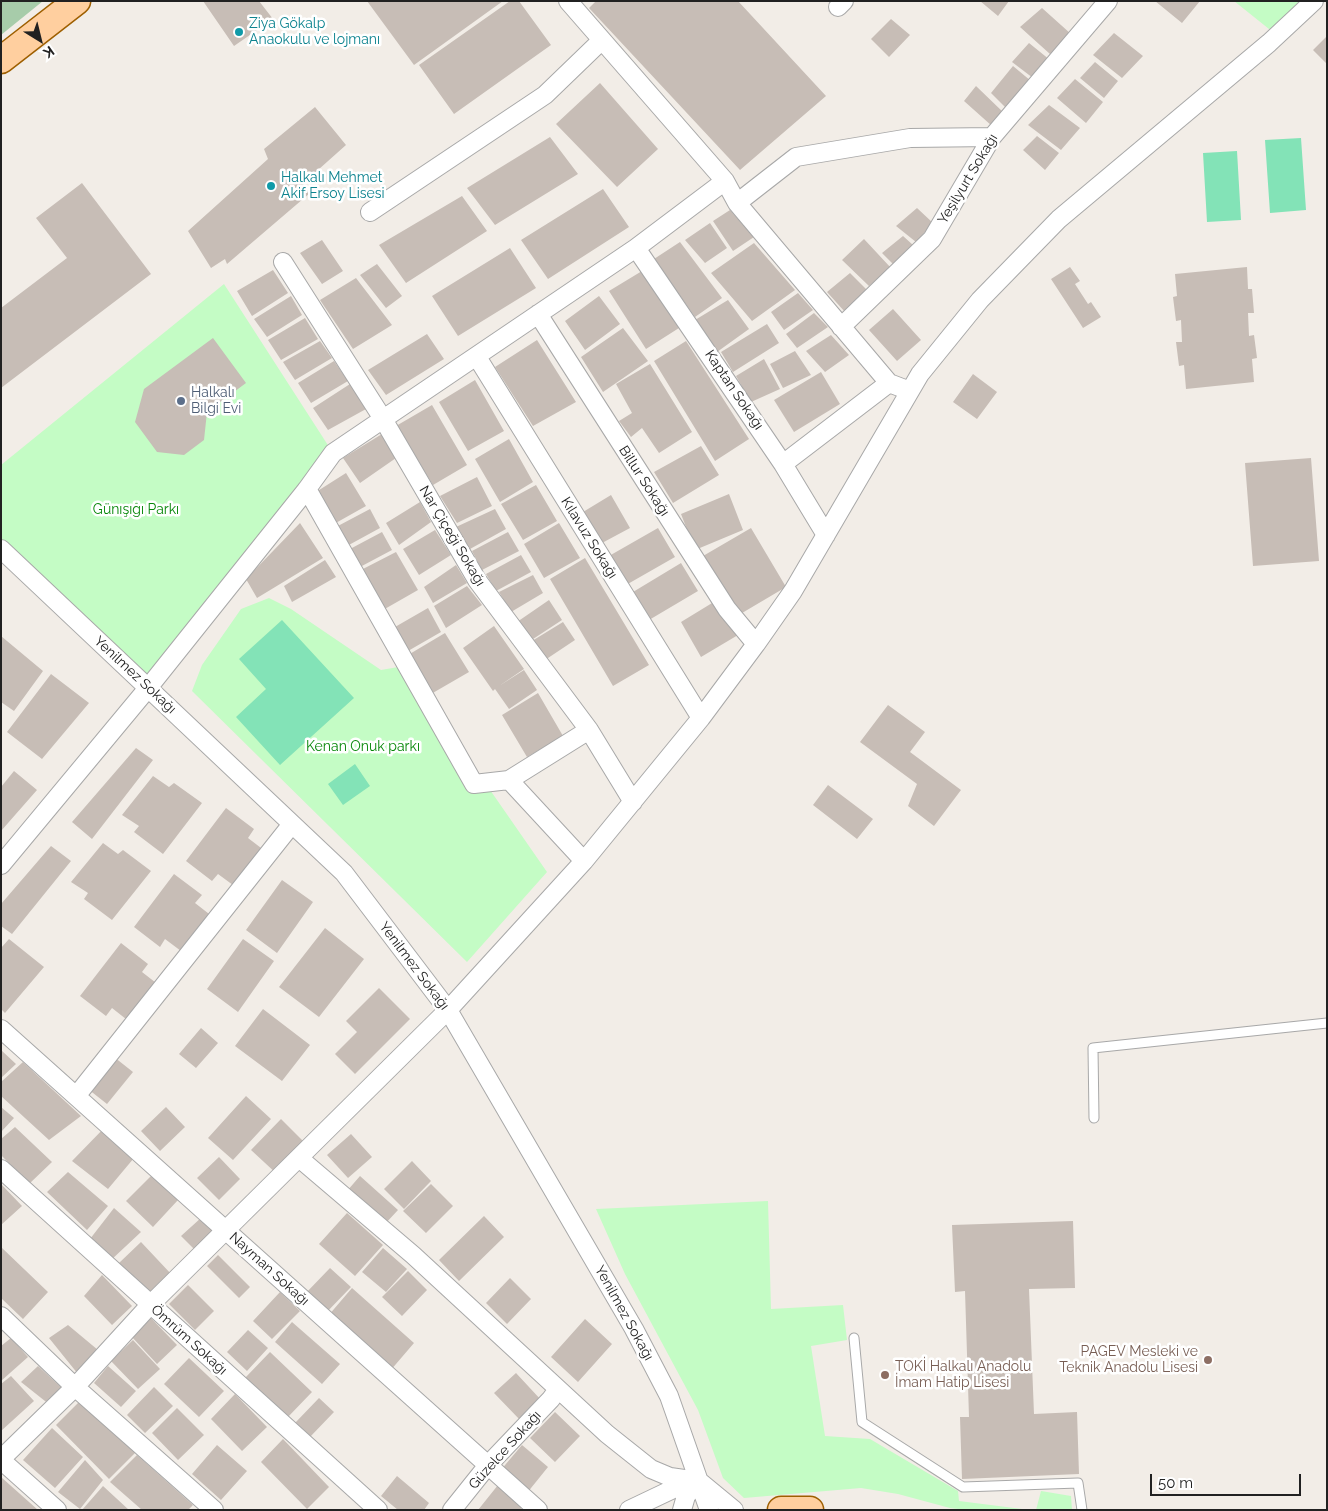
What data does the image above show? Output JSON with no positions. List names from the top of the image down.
{
  "streets": {
    "street": [
      "Yeşilyurt Sokağı",
      "Kaptan Sokağı",
      "Billur Sokağı",
      "Nar Çiçeği Sokağı",
      "Kılavuz Sokağı",
      "Yenilmez Sokağı",
      "Nayman Sokağı",
      "Ömrüm Sokağı",
      "Güzelce Sokağı"
    ]
  },
  "crossings": [
    ["Nayman Sokağı", "Güzelce Sokağı"]
  ],
  "parks": ["Günışığı Parkı", "Kenan Onuk parkı"],
  "places": [
    "Ziya Gökalp Anaokulu ve lojmanı",
    "Halkalı Mehmet Akif Ersoy Lisesi",
    "Halkalı Bilgi Evi",
    "PAGEV Mesleki ve Teknik Anadolu Lisesi",
    "TOKİ Halkalı Anadolu İmam Hatip Lisesi"
  ],
  "scale_bar": "50 m",
  "north": "bottom right"
}
